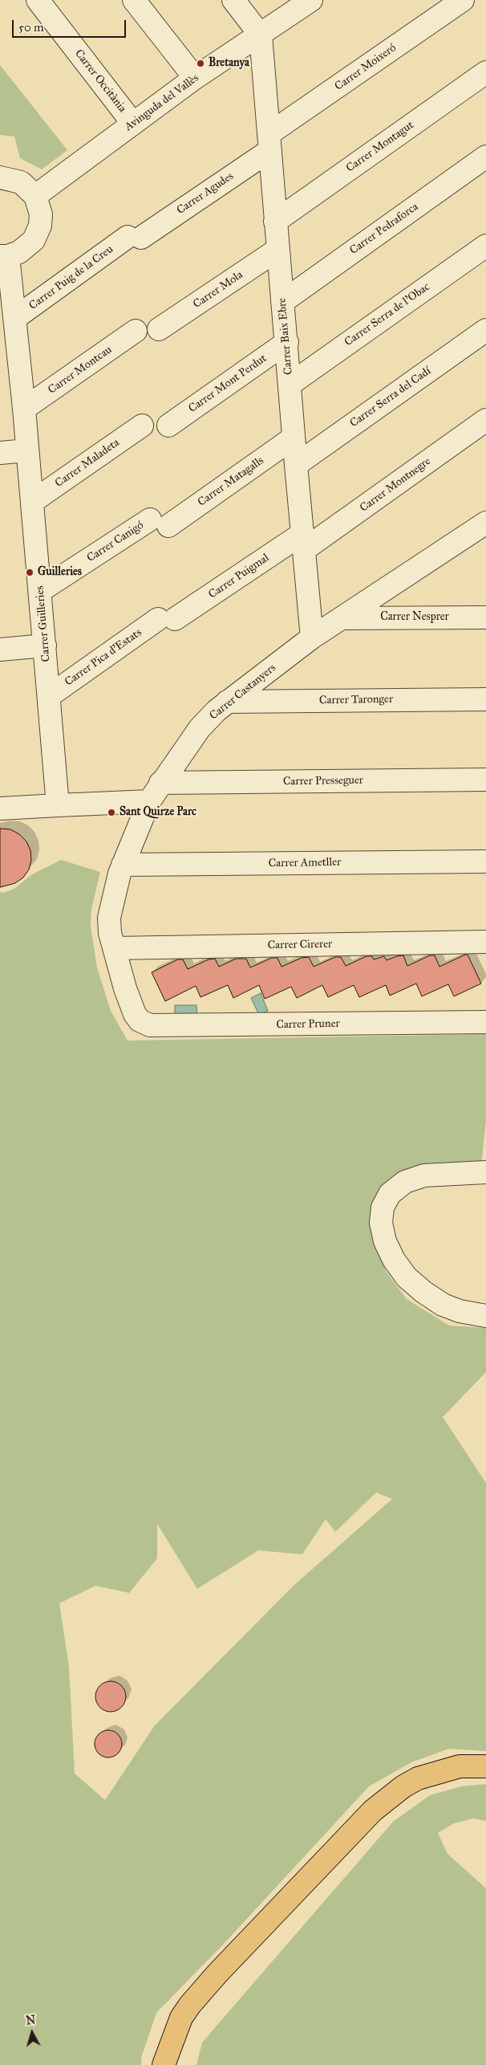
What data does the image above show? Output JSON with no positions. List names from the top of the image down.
{
  "streets": {
    "street": [
      "Carrer Moixeró",
      "Carrer Occitània",
      "Avinguda del Vallès",
      "Carrer Montagut",
      "Carrer Agudes",
      "Carrer Pedraforca",
      "Carrer Puig de la Creu",
      "Carrer Mola",
      "Carrer Serra de l'Obac",
      "Carrer Baix Ebre",
      "Carrer Montcau",
      "Carrer Mont Perdut",
      "Carrer Serra del Cadí",
      "Carrer Maladeta",
      "Carrer Matagalls",
      "Carrer Montnegre",
      "Carrer Canigó",
      "Carrer Puigmal",
      "Carrer Nesprer",
      "Carrer Guilleries",
      "Carrer Pica d'Estats",
      "Carrer Castanyers",
      "Carrer Taronger",
      "Carrer Presseguer",
      "Carrer Ametller",
      "Carrer Cirerer",
      "Carrer Pruner"
    ]
  },
  "crossings": [
    ["Carrer Moixeró", "Carrer Agudes"],
    ["Carrer Moixeró", "Carrer Baix Ebre"],
    ["Carrer Occitània", "Avinguda del Vallès"],
    ["Avinguda del Vallès", "Carrer Baix Ebre"],
    ["Carrer Montagut", "Carrer Baix Ebre"],
    ["Carrer Agudes", "Carrer Puig de la Creu"],
    ["Carrer Agudes", "Carrer Baix Ebre"],
    ["Carrer Pedraforca", "Carrer Baix Ebre"],
    ["Carrer Puig de la Creu", "Carrer Guilleries"],
    ["Carrer Mola", "Carrer Baix Ebre"],
    ["Carrer Serra de l'Obac", "Carrer Baix Ebre"],
    ["Carrer Baix Ebre", "Carrer Mont Perdut"],
    ["Carrer Baix Ebre", "Carrer Serra del Cadí"],
    ["Carrer Baix Ebre", "Carrer Matagalls"],
    ["Carrer Baix Ebre", "Carrer Montnegre"],
    ["Carrer Baix Ebre", "Carrer Puigmal"],
    ["Carrer Baix Ebre", "Carrer Castanyers"],
    ["Carrer Montcau", "Carrer Guilleries"],
    ["Carrer Maladeta", "Carrer Guilleries"],
    ["Carrer Matagalls", "Carrer Canigó"],
    ["Carrer Montnegre", "Carrer Puigmal"],
    ["Carrer Canigó", "Carrer Guilleries"],
    ["Carrer Puigmal", "Carrer Pica d'Estats"],
    ["Carrer Nesprer", "Carrer Castanyers"],
    ["Carrer Guilleries", "Carrer Pica d'Estats"],
    ["Carrer Castanyers", "Carrer Taronger"],
    ["Carrer Castanyers", "Carrer Presseguer"],
    ["Carrer Castanyers", "Carrer Ametller"],
    ["Carrer Castanyers", "Carrer Cirerer"],
    ["Carrer Castanyers", "Carrer Pruner"]
  ],
  "places": ["Bretanya", "Guilleries", "Sant Quirze Parc"],
  "scale_bar": "50 m",
  "north": "top"
}
